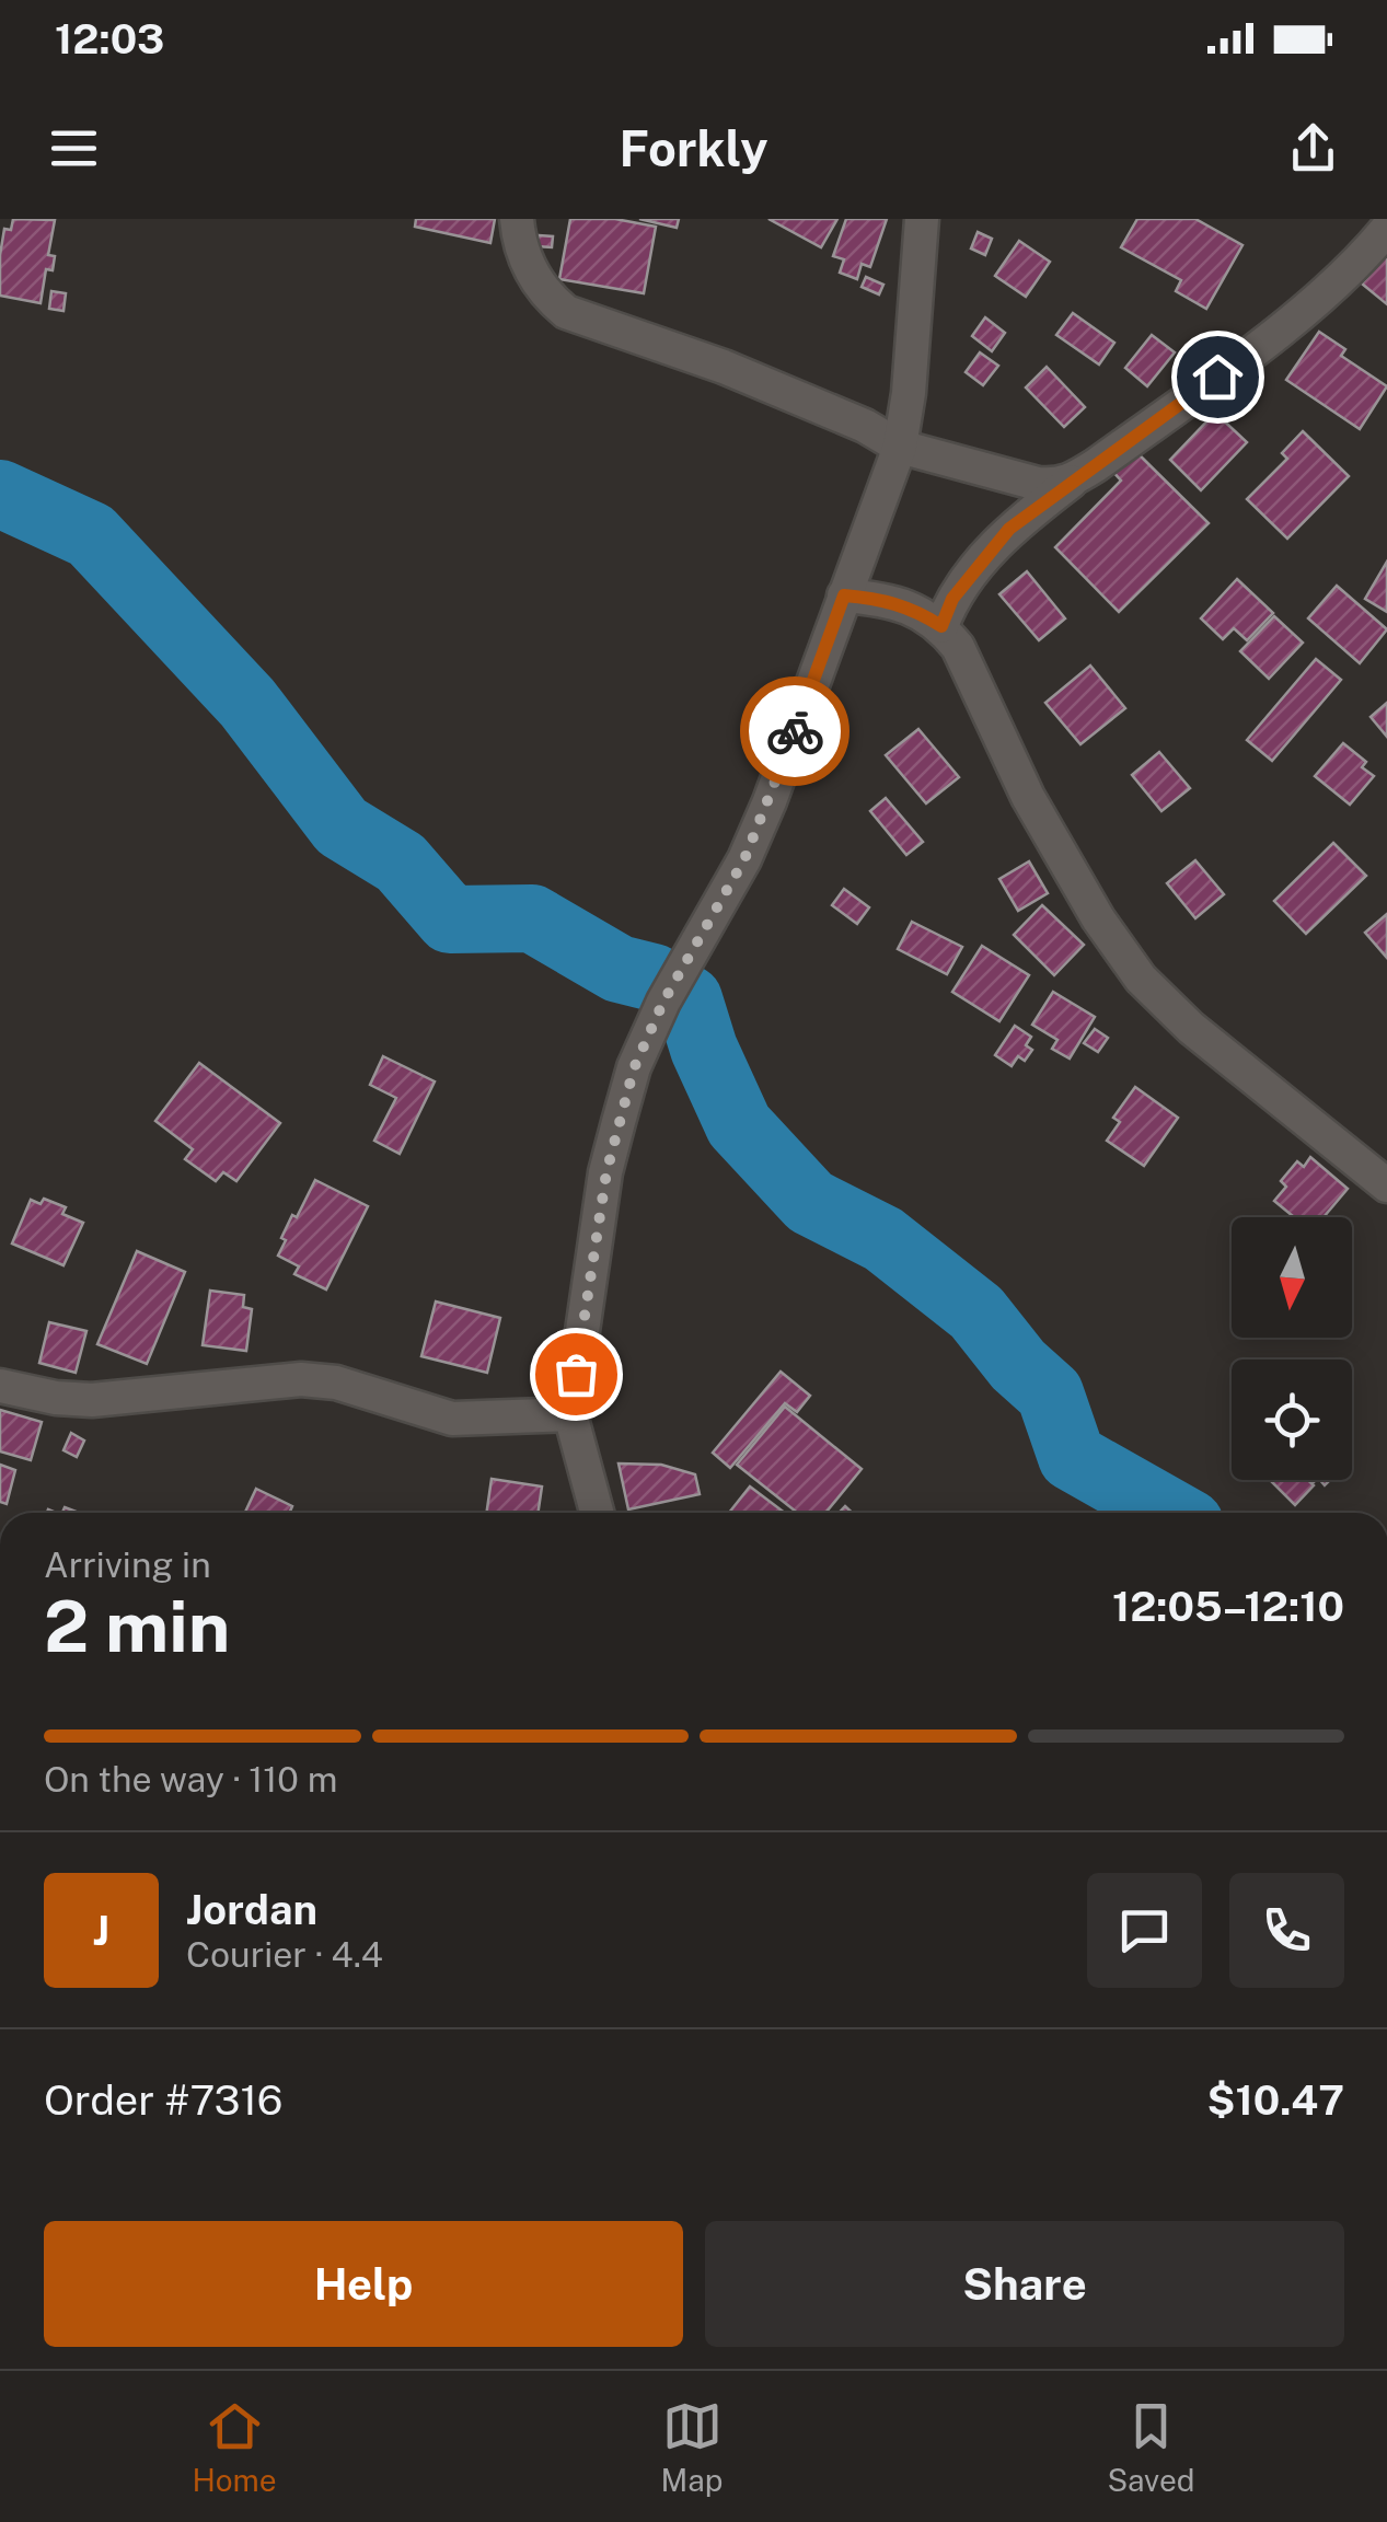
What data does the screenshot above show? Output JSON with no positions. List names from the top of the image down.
{
  "north": "bottom",
  "page": {
    "status": "12:03",
    "header": "Forkly",
    "heading": ["2 min", "Arriving in", "12:05–12:10"],
    "panel": [
      "Jordan",
      "Courier · 4.4",
      "Order #7316",
      "$10.47"
    ],
    "bar": "On the way · 110 m",
    "round": "J",
    "buttons": ["Help", "Share"],
    "tabs": ["Home", "Map", "Saved"]
  }
}
